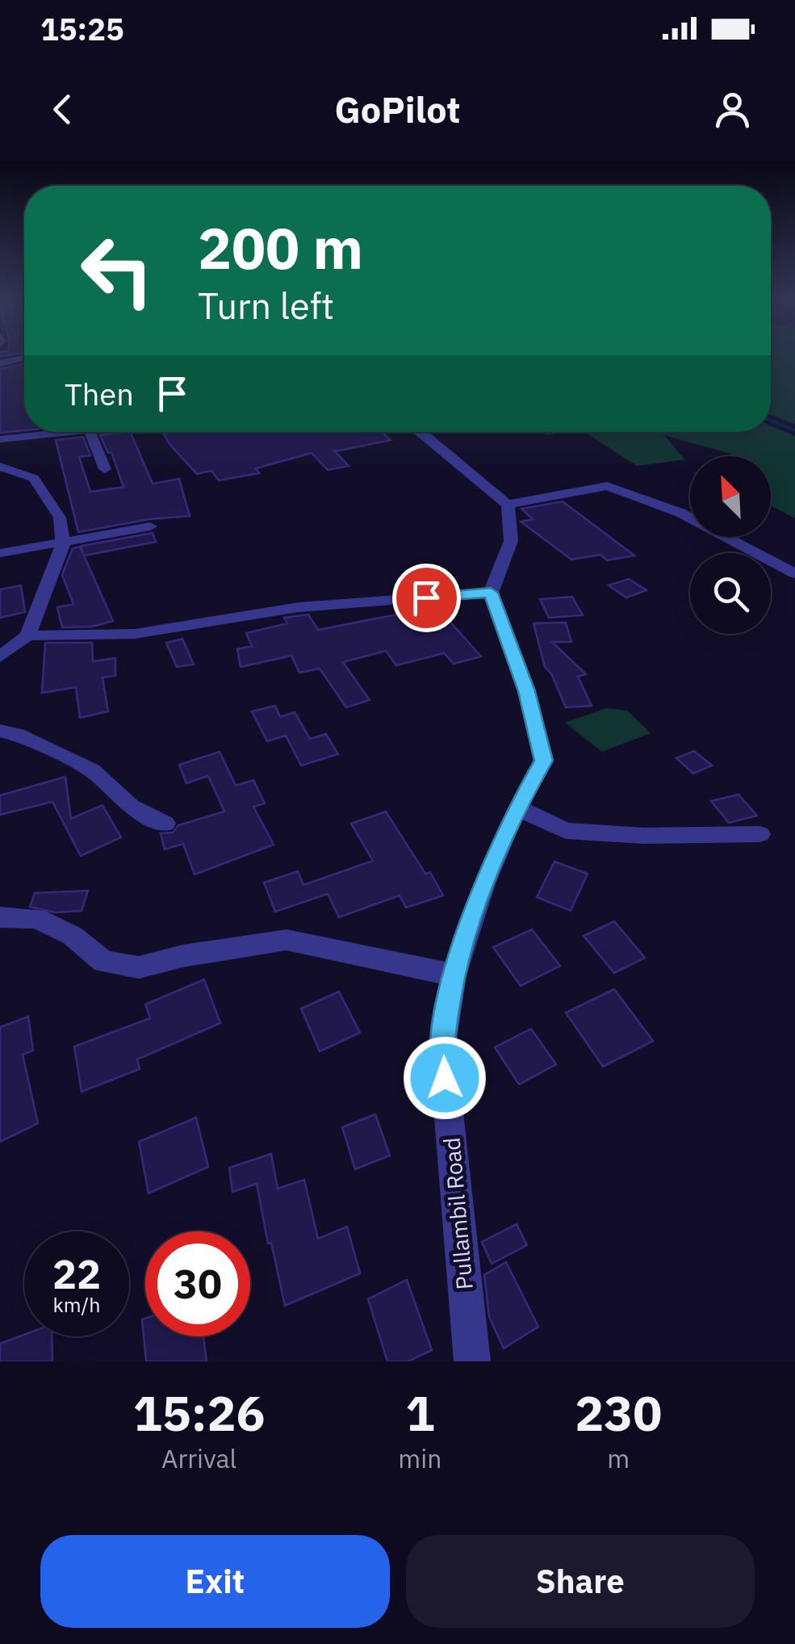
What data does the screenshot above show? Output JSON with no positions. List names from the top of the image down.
{
  "streets": {
    "street": ["Pullambil Road"]
  },
  "north": "top left",
  "page": {
    "status": "15:25",
    "header": "GoPilot",
    "turn": ["200 m", "Turn left"],
    "then": "Then",
    "speed": "22 km/h",
    "limit": "30",
    "eta": [
      "15:26",
      "Arrival",
      "1",
      "min",
      "230",
      "m"
    ],
    "buttons": ["Exit", "Share"]
  }
}
